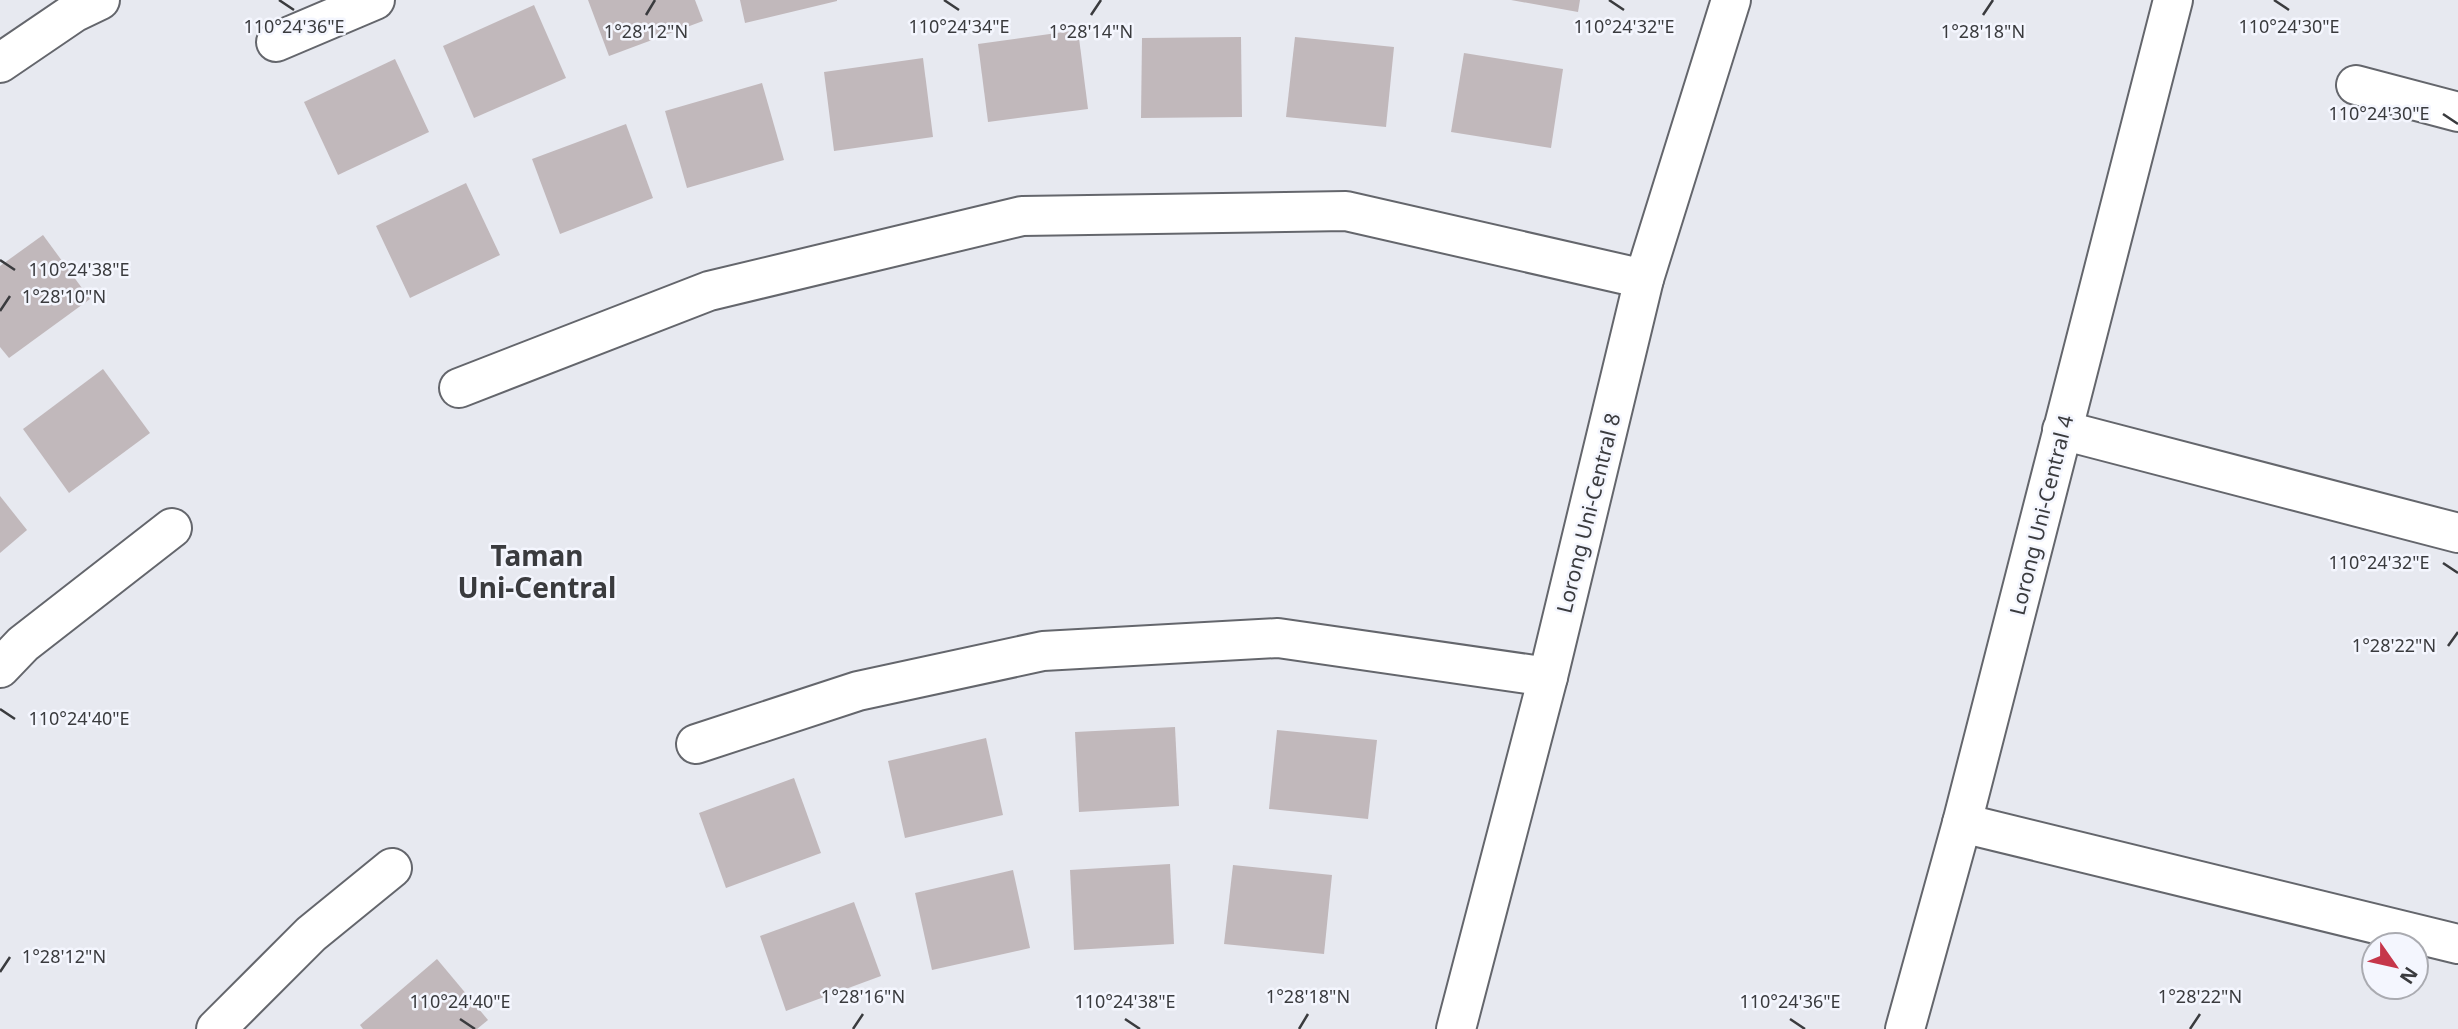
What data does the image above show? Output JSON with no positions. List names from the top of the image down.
{
  "streets": {
    "street": ["Lorong Uni-Central 8", "Lorong Uni-Central 4"]
  },
  "districts": ["Taman Uni-Central"],
  "north": "bottom right",
  "coordinates": [
    "110°24'34\"E",
    "110°24'30\"E",
    "110°24'36\"E",
    "110°24'32\"E",
    "1°28'12\"N",
    "1°28'14\"N",
    "1°28'18\"N",
    "110°24'38\"E",
    "1°28'10\"N",
    "1°28'22\"N",
    "110°24'40\"E",
    "1°28'16\"N"
  ]
}
